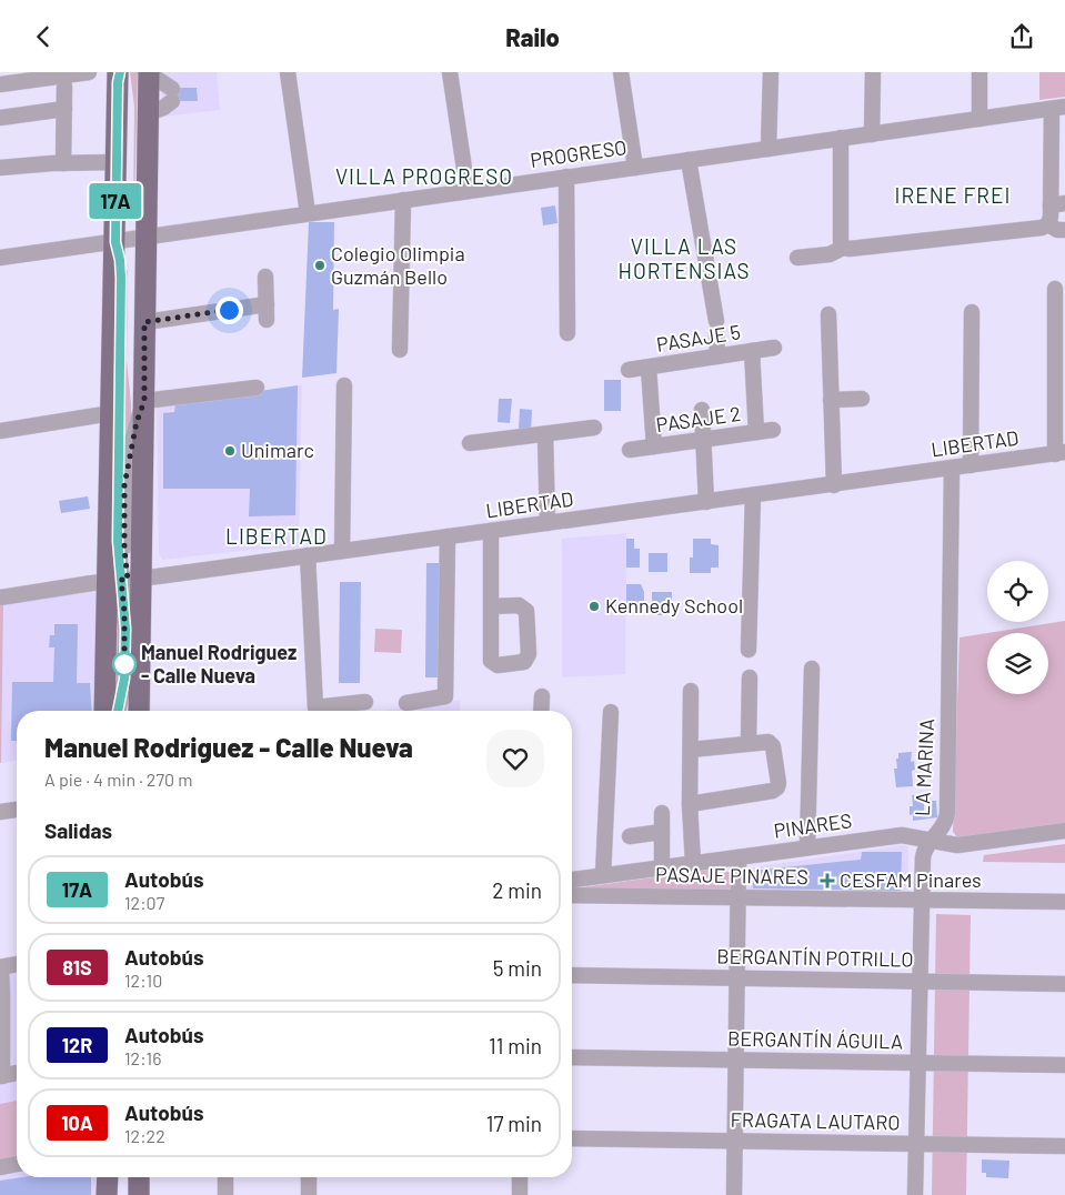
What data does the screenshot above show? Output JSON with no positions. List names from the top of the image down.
{
  "streets": {
    "street": [
      "PROGRESO",
      "PASAJE 5",
      "PASAJE 2",
      "LIBERTAD",
      "LA MARINA",
      "PINARES",
      "PASAJE PINARES",
      "BERGANTÍN POTRILLO",
      "BERGANTÍN ÁGUILA",
      "FRAGATA LAUTARO"
    ]
  },
  "crossings": [
    ["LIBERTAD", "LA MARINA"],
    ["LA MARINA", "PINARES"],
    ["LA MARINA", "PASAJE PINARES"],
    ["LA MARINA", "BERGANTÍN POTRILLO"],
    ["LA MARINA", "BERGANTÍN ÁGUILA"],
    ["LA MARINA", "FRAGATA LAUTARO"]
  ],
  "districts": [
    "VILLA PROGRESO",
    "IRENE FREI",
    "VILLA LAS HORTENSIAS",
    "LIBERTAD"
  ],
  "places": {
    "other": [
      "Colegio Olimpia Guzmán Bello",
      "Unimarc",
      "Kennedy School",
      "Manuel Rodriguez - Calle Nueva"
    ],
    "health": ["CESFAM Pinares"]
  },
  "lines": ["bus line 17A"],
  "page": {
    "header": "Railo",
    "on_map": "17A",
    "heading": [
      ["Manuel Rodriguez - Calle Nueva", "A pie · 4 min · 270 m"],
      "Salidas"
    ],
    "list": [
      {
        "mark": "17A",
        "name": "Autobús",
        "note": "12:07",
        "value": "2 min"
      },
      {
        "mark": "81S",
        "name": "Autobús",
        "note": "12:10",
        "value": "5 min"
      },
      {
        "mark": "12R",
        "name": "Autobús",
        "note": "12:16",
        "value": "11 min"
      },
      {
        "mark": "10A",
        "name": "Autobús",
        "note": "12:22",
        "value": "17 min"
      }
    ]
  }
}
